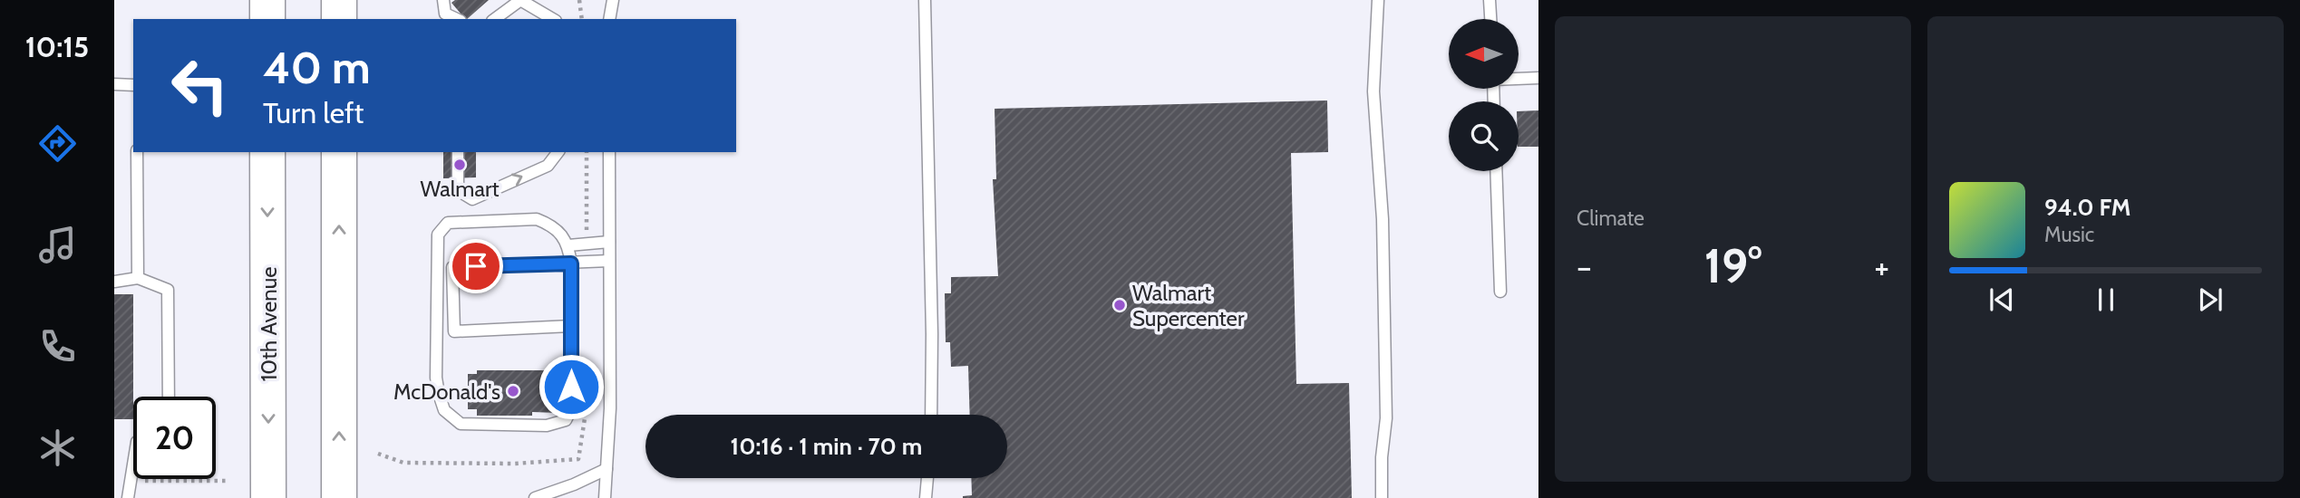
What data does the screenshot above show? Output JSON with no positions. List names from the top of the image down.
{
  "streets": {
    "main road": ["10th Avenue"]
  },
  "places": ["Walmart", "Walmart Supercenter", "McDonald's"],
  "north": "left",
  "page": {
    "tabs": "10:15",
    "tile": "Climate",
    "turn": ["40 m", "Turn left"],
    "song": ["94.0 FM", "Music"],
    "heat": ["−", "19°", "+"],
    "limit": "20",
    "trip": "10:16 · 1 min · 70 m"
  }
}
